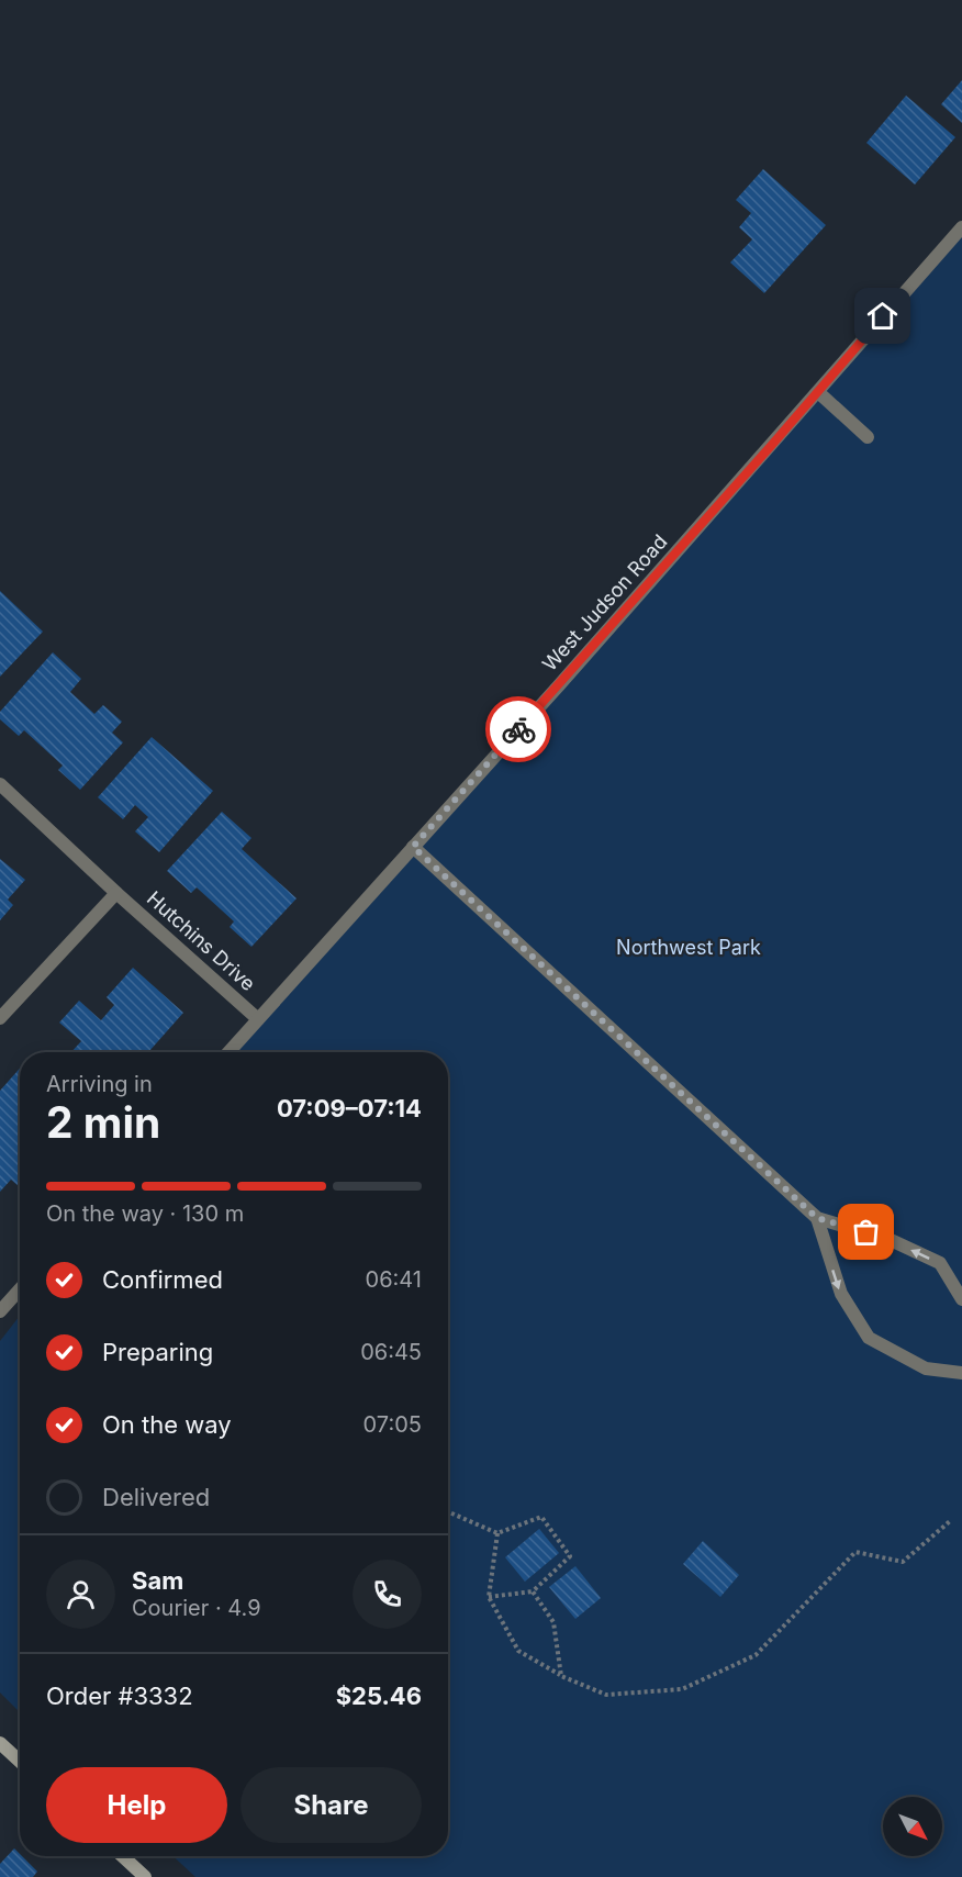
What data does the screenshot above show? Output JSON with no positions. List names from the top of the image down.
{
  "streets": {
    "street": ["West Judson Road", "Hutchins Drive"]
  },
  "crossings": [
    ["West Judson Road", "Hutchins Drive"]
  ],
  "parks": ["Northwest Park"],
  "north": "bottom right",
  "page": {
    "heading": ["2 min", "Arriving in", "07:09–07:14"],
    "panel": [
      "Sam",
      "Courier · 4.9",
      "Order #3332",
      "$25.46"
    ],
    "bar": "On the way · 130 m",
    "list": [
      ["Confirmed", "06:41"],
      ["Preparing", "06:45"],
      ["On the way", "07:05"],
      "Delivered"
    ],
    "buttons": ["Help", "Share"]
  }
}
